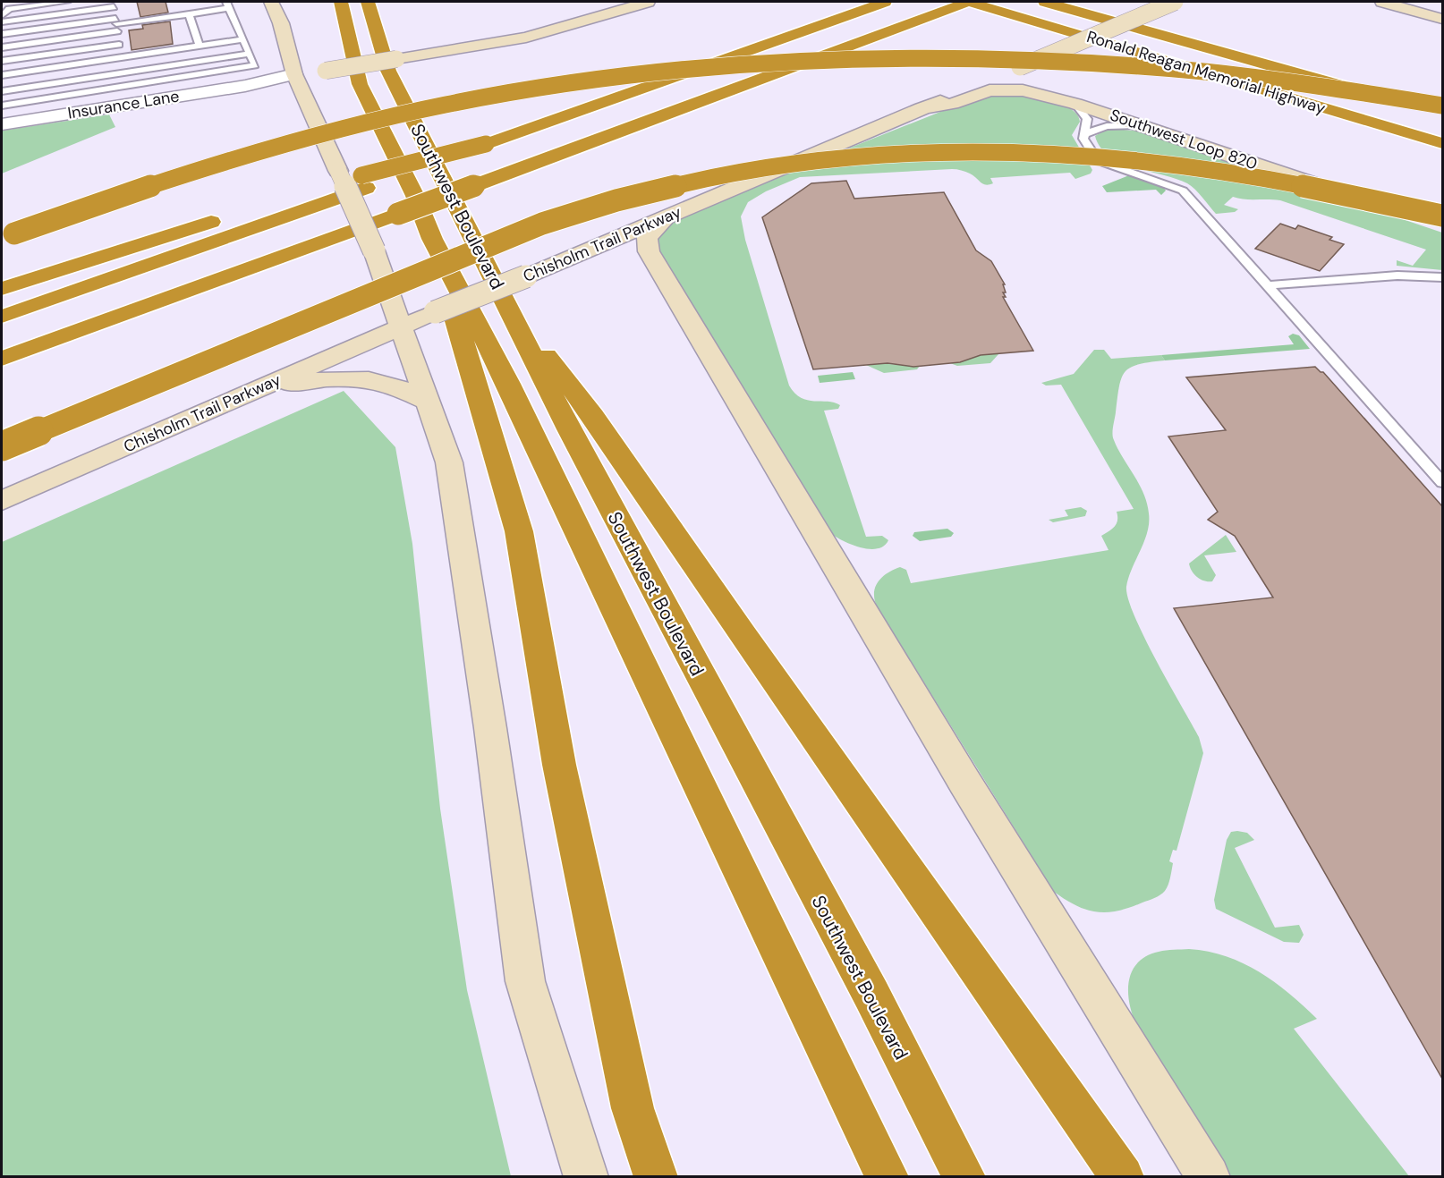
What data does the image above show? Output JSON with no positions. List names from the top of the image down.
{
  "streets": {
    "highway": ["Ronald Reagan Memorial Highway", "Southwest Boulevard"],
    "main road": ["Southwest Loop 820", "Chisholm Trail Parkway"],
    "street": ["Insurance Lane"]
  },
  "crossings": [
    ["Southwest Loop 820", "Chisholm Trail Parkway"],
    ["Southwest Boulevard", "Chisholm Trail Parkway"]
  ]
}
